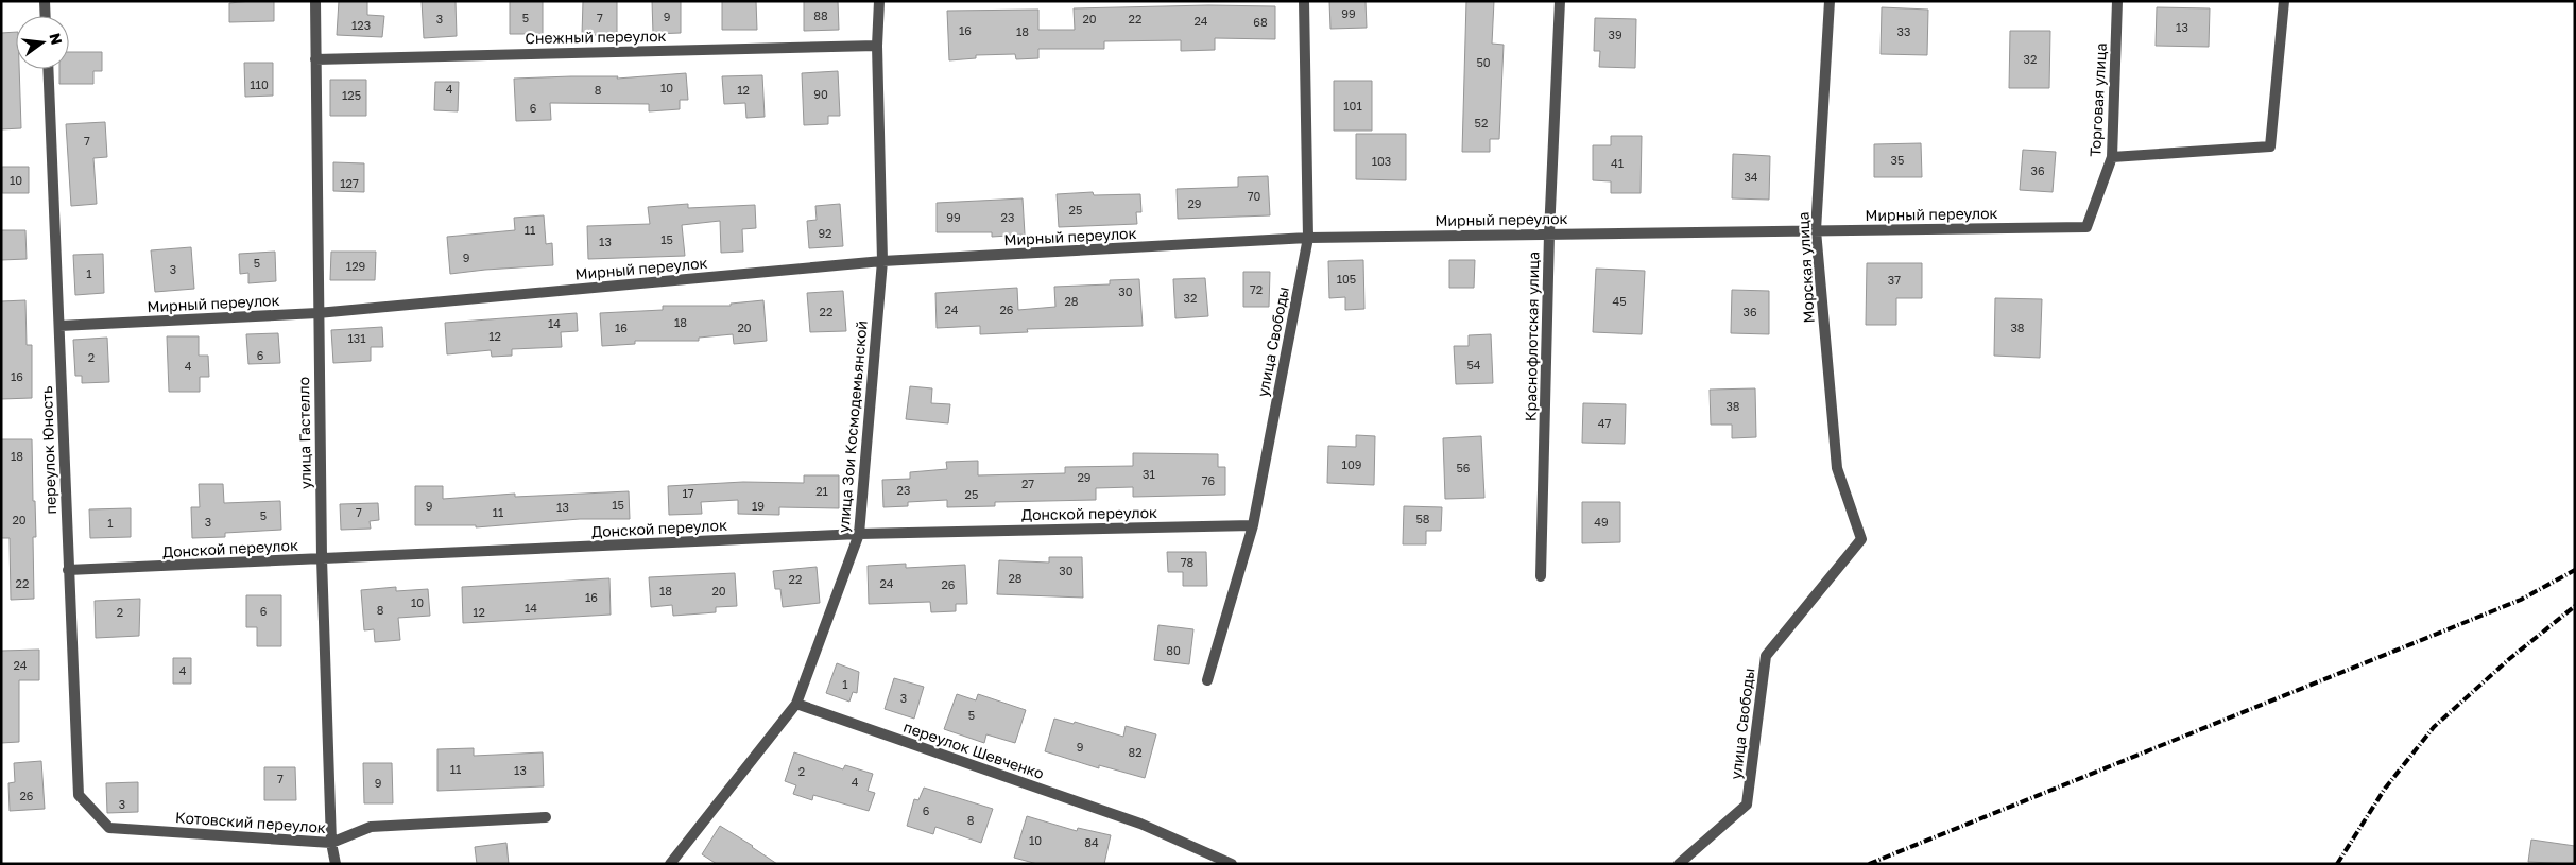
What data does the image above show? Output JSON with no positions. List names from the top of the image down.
{
  "streets": {
    "street": [
      "Снежный переулок",
      "Торговая улица",
      "Мирный переулок",
      "Морская улица",
      "Краснофлотская улица",
      "улица Свободы",
      "улица Зои Космодемьянской",
      "улица Гастелло",
      "переулок Юность",
      "Донской переулок",
      "переулок Шевченко",
      "Котовский переулок"
    ]
  },
  "crossings": [
    ["Снежный переулок", "улица Зои Космодемьянской"],
    ["Снежный переулок", "улица Гастелло"],
    ["Торговая улица", "Мирный переулок"],
    ["Мирный переулок", "Морская улица"],
    ["Мирный переулок", "Краснофлотская улица"],
    ["Мирный переулок", "улица Свободы"],
    ["Мирный переулок", "улица Зои Космодемьянской"],
    ["Мирный переулок", "улица Гастелло"],
    ["Мирный переулок", "переулок Юность"],
    ["Морская улица", "улица Свободы"],
    ["улица Свободы", "Донской переулок"],
    ["улица Зои Космодемьянской", "Донской переулок"],
    ["улица Зои Космодемьянской", "переулок Шевченко"],
    ["улица Гастелло", "Донской переулок"],
    ["улица Гастелло", "Котовский переулок"],
    ["переулок Юность", "Донской переулок"],
    ["переулок Юность", "Котовский переулок"]
  ],
  "house_numbers": [
    "99",
    "88",
    "9",
    "5",
    "7",
    "3",
    "20",
    "22",
    "24",
    "68",
    "123",
    "13",
    "16",
    "18",
    "33",
    "39",
    "32",
    "50",
    "110",
    "10",
    "4",
    "8",
    "12",
    "90",
    "125",
    "101",
    "6",
    "52",
    "7",
    "35",
    "103",
    "41",
    "36",
    "34",
    "10",
    "127",
    "70",
    "29",
    "25",
    "99",
    "23",
    "11",
    "92",
    "15",
    "13",
    "9",
    "5",
    "129",
    "3",
    "1",
    "105",
    "37",
    "72",
    "30",
    "32",
    "28",
    "45",
    "24",
    "26",
    "22",
    "36",
    "18",
    "14",
    "16",
    "20",
    "38",
    "12",
    "131",
    "6",
    "2",
    "54",
    "4",
    "16",
    "38",
    "47",
    "18",
    "109",
    "56",
    "31",
    "29",
    "76",
    "27",
    "23",
    "21",
    "17",
    "25",
    "15",
    "9",
    "19",
    "13",
    "7",
    "11",
    "5",
    "58",
    "20",
    "3",
    "49",
    "1",
    "78",
    "30",
    "28",
    "22",
    "22",
    "24",
    "26",
    "18",
    "20",
    "16",
    "10",
    "14",
    "8",
    "6",
    "2",
    "12",
    "80",
    "24",
    "4",
    "1",
    "3",
    "5",
    "9",
    "82",
    "11",
    "13",
    "2",
    "7",
    "4",
    "9",
    "26",
    "3",
    "6",
    "8",
    "10",
    "84"
  ],
  "north": "right"
}
